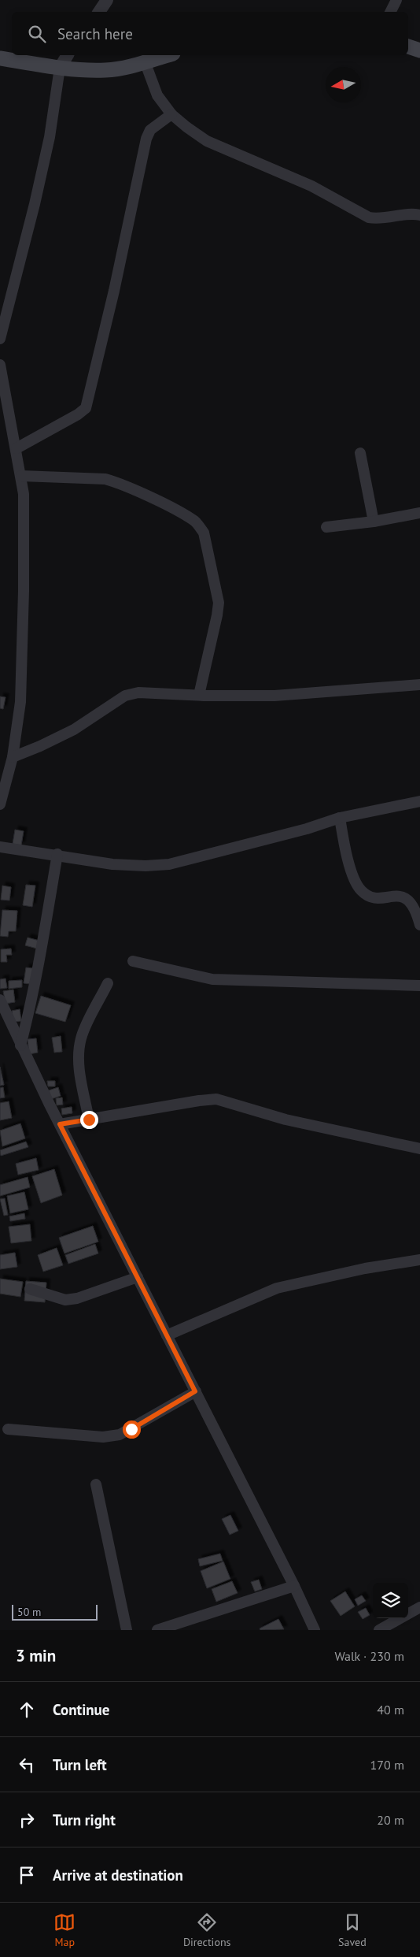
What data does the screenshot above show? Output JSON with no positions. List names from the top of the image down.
{
  "scale_bar": "50 m",
  "north": "left",
  "page": {
    "search": "Search here",
    "scale": "50 m",
    "heading": ["3 min", "Walk · 230 m"],
    "list": [
      ["Continue", "40 m"],
      ["Turn left", "170 m"],
      ["Turn right", "20 m"],
      "Arrive at destination"
    ],
    "nav": ["Map", "Directions", "Saved"]
  }
}
